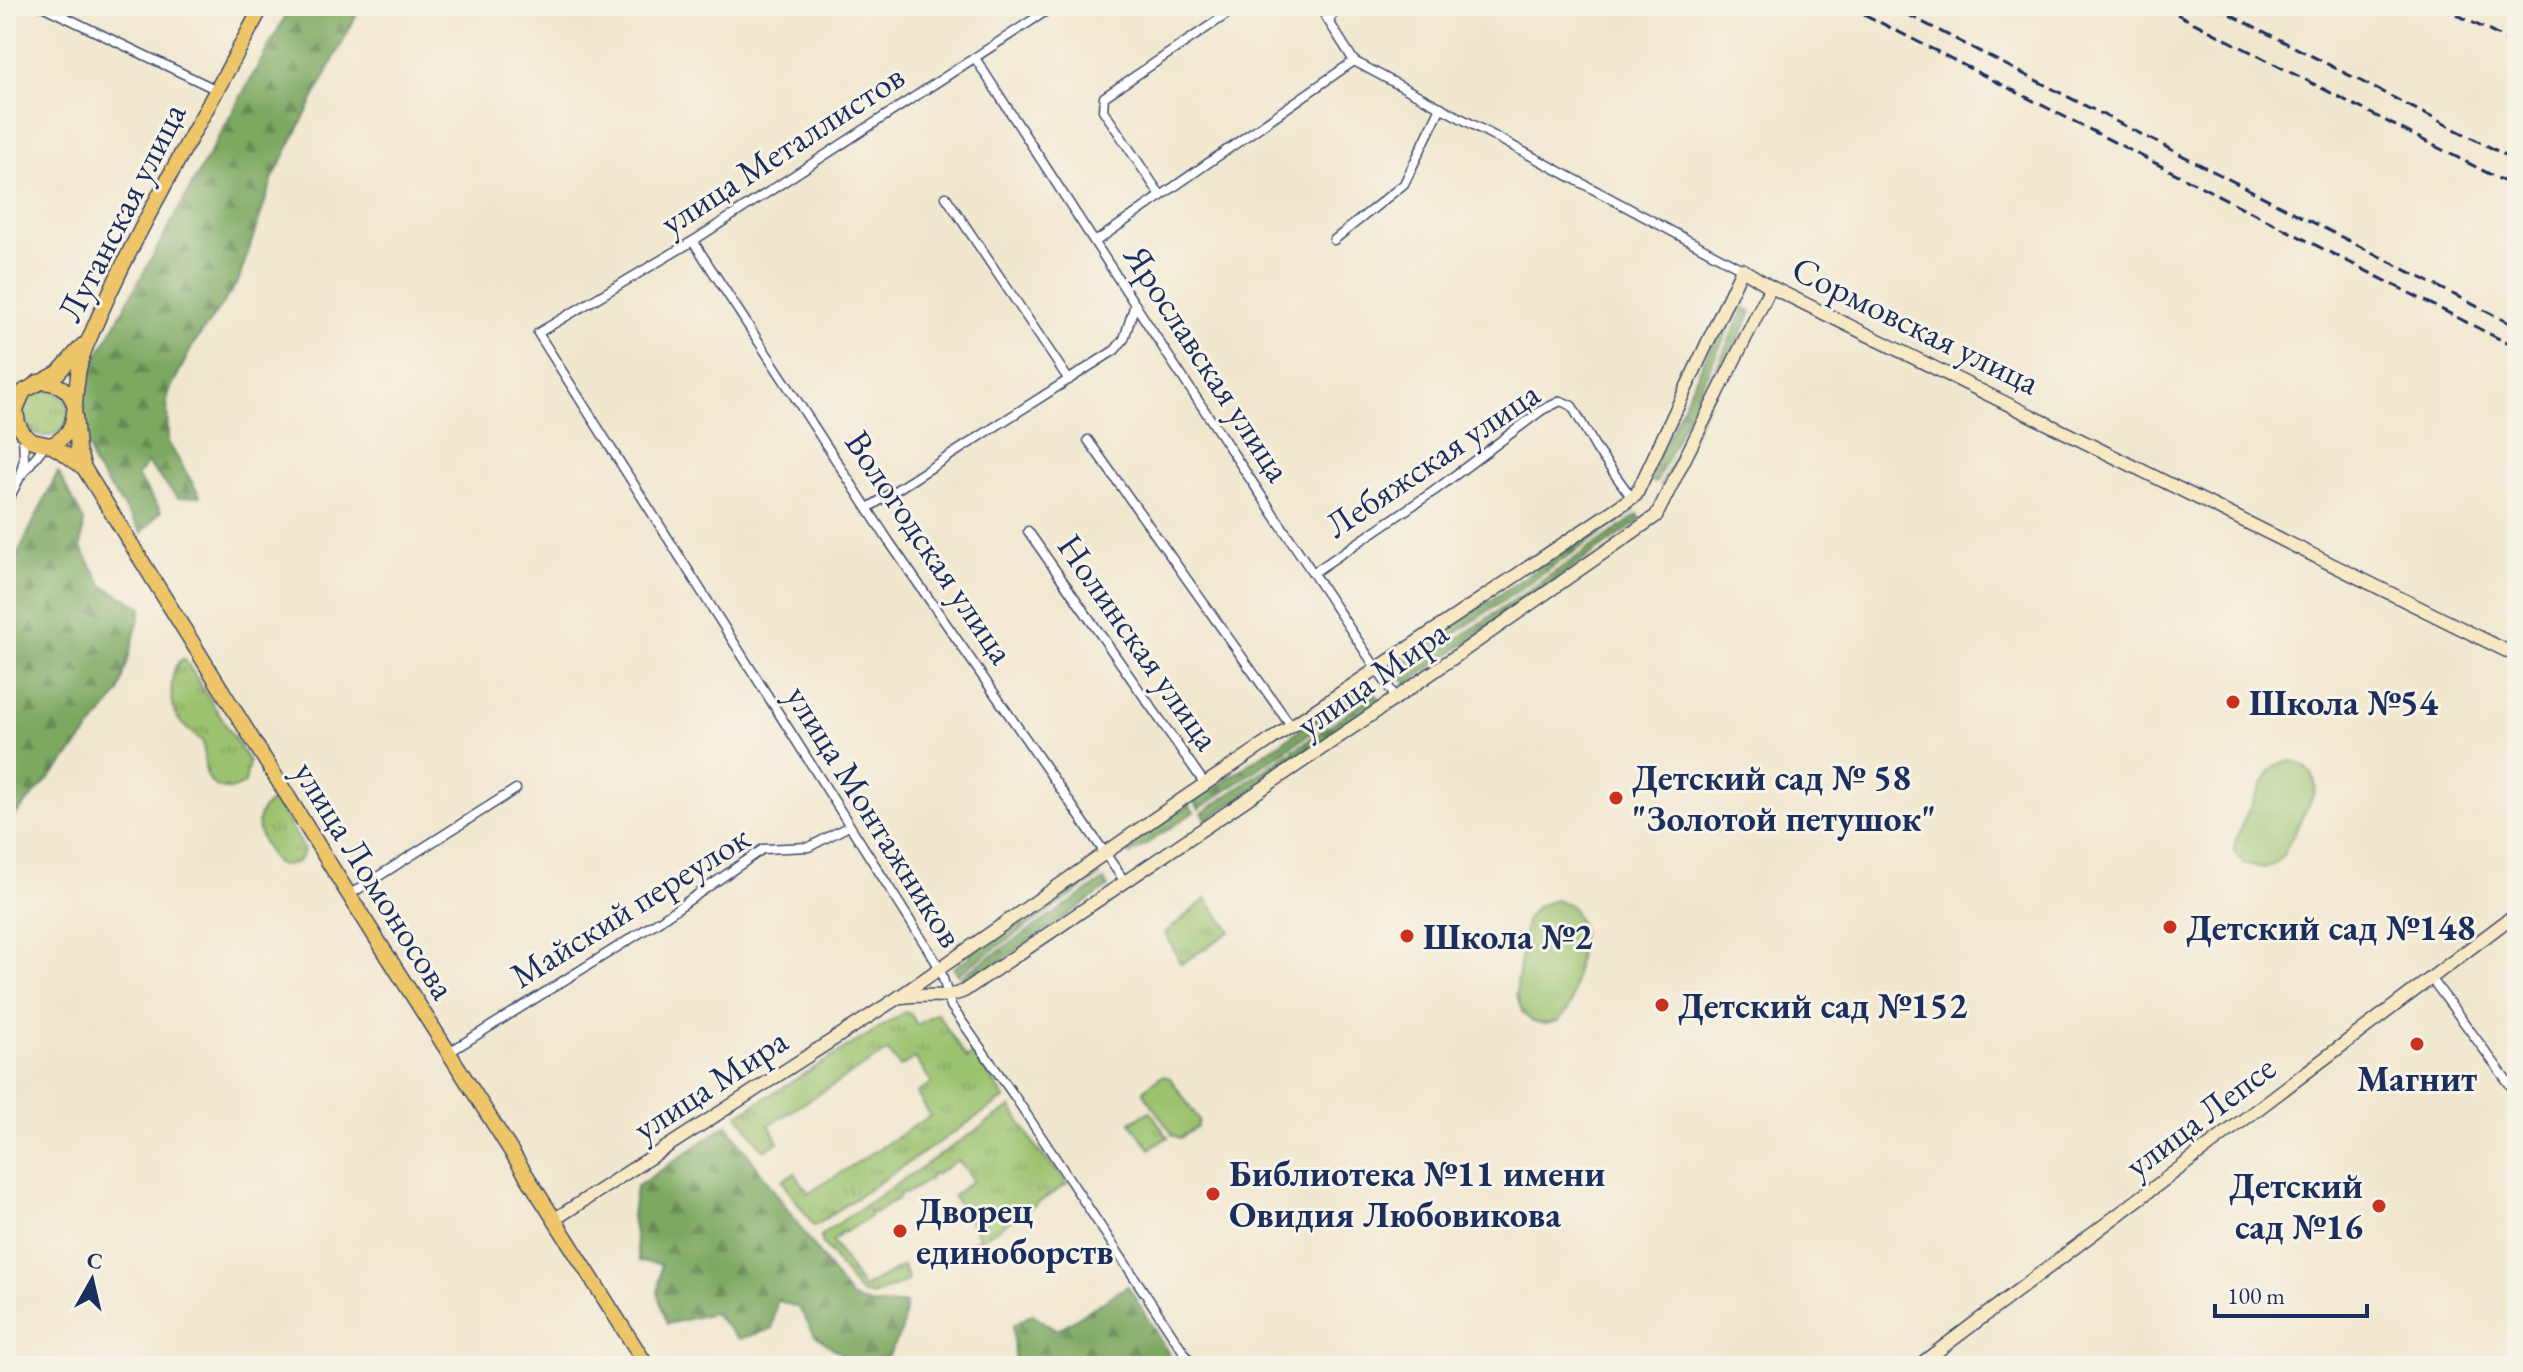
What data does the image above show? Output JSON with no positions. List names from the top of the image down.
{
  "streets": {
    "highway": ["Луганская улица", "улица Ломоносова"],
    "street": [
      "улица Металлистов",
      "Сормовская улица",
      "Ярославская улица",
      "Лебяжская улица",
      "Вологодская улица",
      "Нолинская улица",
      "улица Мира",
      "улица Монтажников",
      "Майский переулок",
      "улица Лепсе"
    ]
  },
  "crossings": [
    ["улица Металлистов", "Ярославская улица"],
    ["улица Металлистов", "Вологодская улица"],
    ["улица Металлистов", "улица Монтажников"],
    ["Луганская улица", "улица Ломоносова"],
    ["Сормовская улица", "улица Мира"],
    ["Ярославская улица", "Лебяжская улица"],
    ["Ярославская улица", "улица Мира"],
    ["Лебяжская улица", "улица Мира"],
    ["Вологодская улица", "улица Мира"],
    ["Нолинская улица", "улица Мира"],
    ["улица Мира", "улица Монтажников"],
    ["улица Мира", "улица Ломоносова"],
    ["улица Монтажников", "Майский переулок"],
    ["улица Ломоносова", "Майский переулок"]
  ],
  "places": [
    "Школа №54",
    "Детский сад № 58 \"Золотой петушок\"",
    "Детский сад №148",
    "Школа №2",
    "Детский сад №152",
    "Магнит",
    "Библиотека №11 имени Овидия Любовикова",
    "Детский сад №16",
    "Дворец единоборств"
  ],
  "scale_bar": "100 m",
  "north": "top"
}
